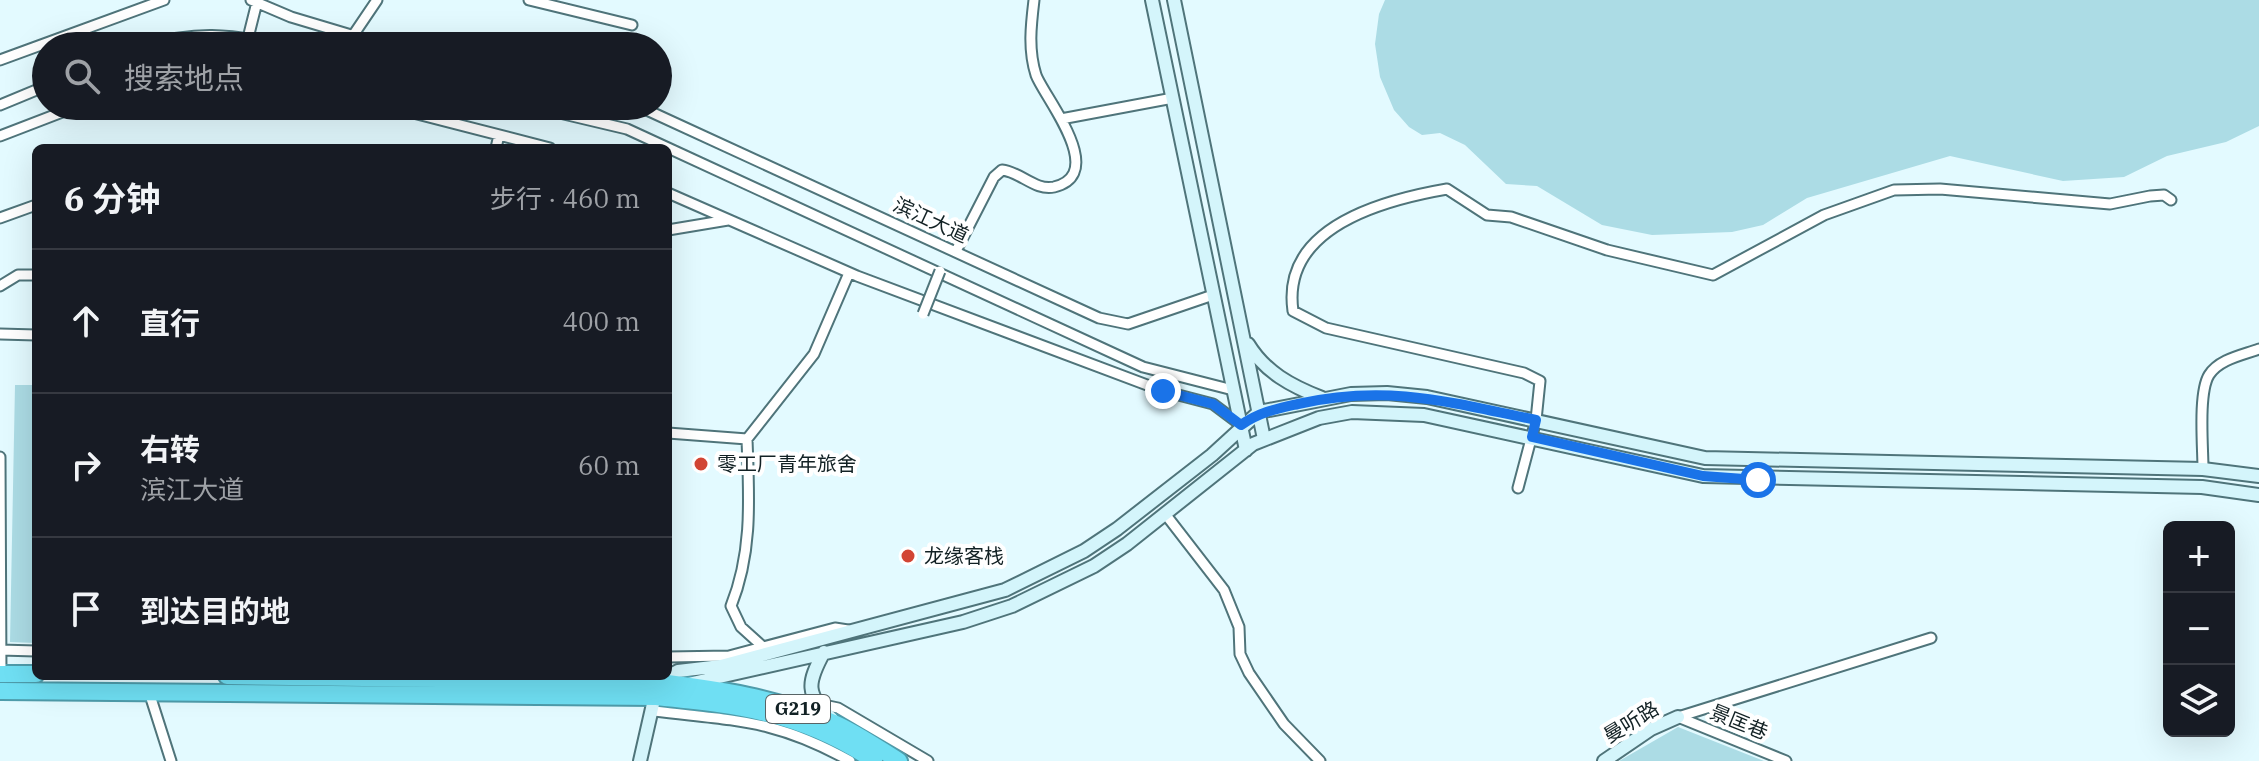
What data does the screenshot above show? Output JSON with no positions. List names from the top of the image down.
{
  "streets": {
    "highway": ["G219"],
    "street": ["滨江大道", "曼听路", "景匡巷"]
  },
  "crossings": [
    ["曼听路", "景匡巷"]
  ],
  "places": ["零工厂青年旅舍", "龙缘客栈"],
  "page": {
    "search": "搜索地点",
    "heading": ["6 分钟", "步行 · 460 m"],
    "list": [
      ["直行", "400 m"],
      ["右转", "滨江大道", "60 m"],
      "到达目的地"
    ],
    "map_buttons": ["+", "−"]
  }
}
